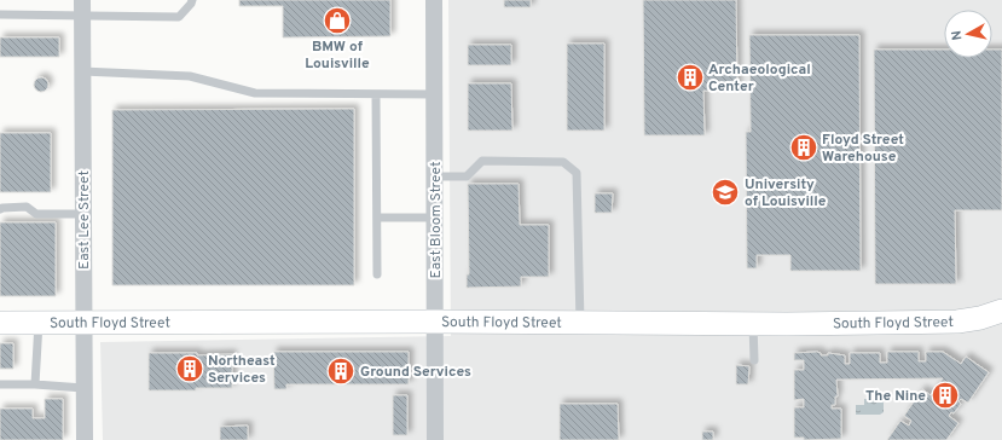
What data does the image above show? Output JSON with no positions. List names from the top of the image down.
{
  "streets": {
    "street": ["East Lee Street", "East Bloom Street", "South Floyd Street"]
  },
  "crossings": [
    ["East Lee Street", "South Floyd Street"],
    ["East Bloom Street", "South Floyd Street"]
  ],
  "places": {
    "shop": ["BMW of Louisville"],
    "building": [
      "Archaeological Center",
      "Floyd Street Warehouse",
      "Northeast Services",
      "Ground Services",
      "The Nine"
    ],
    "school or university": ["University of Louisville"]
  },
  "north": "left"
}
